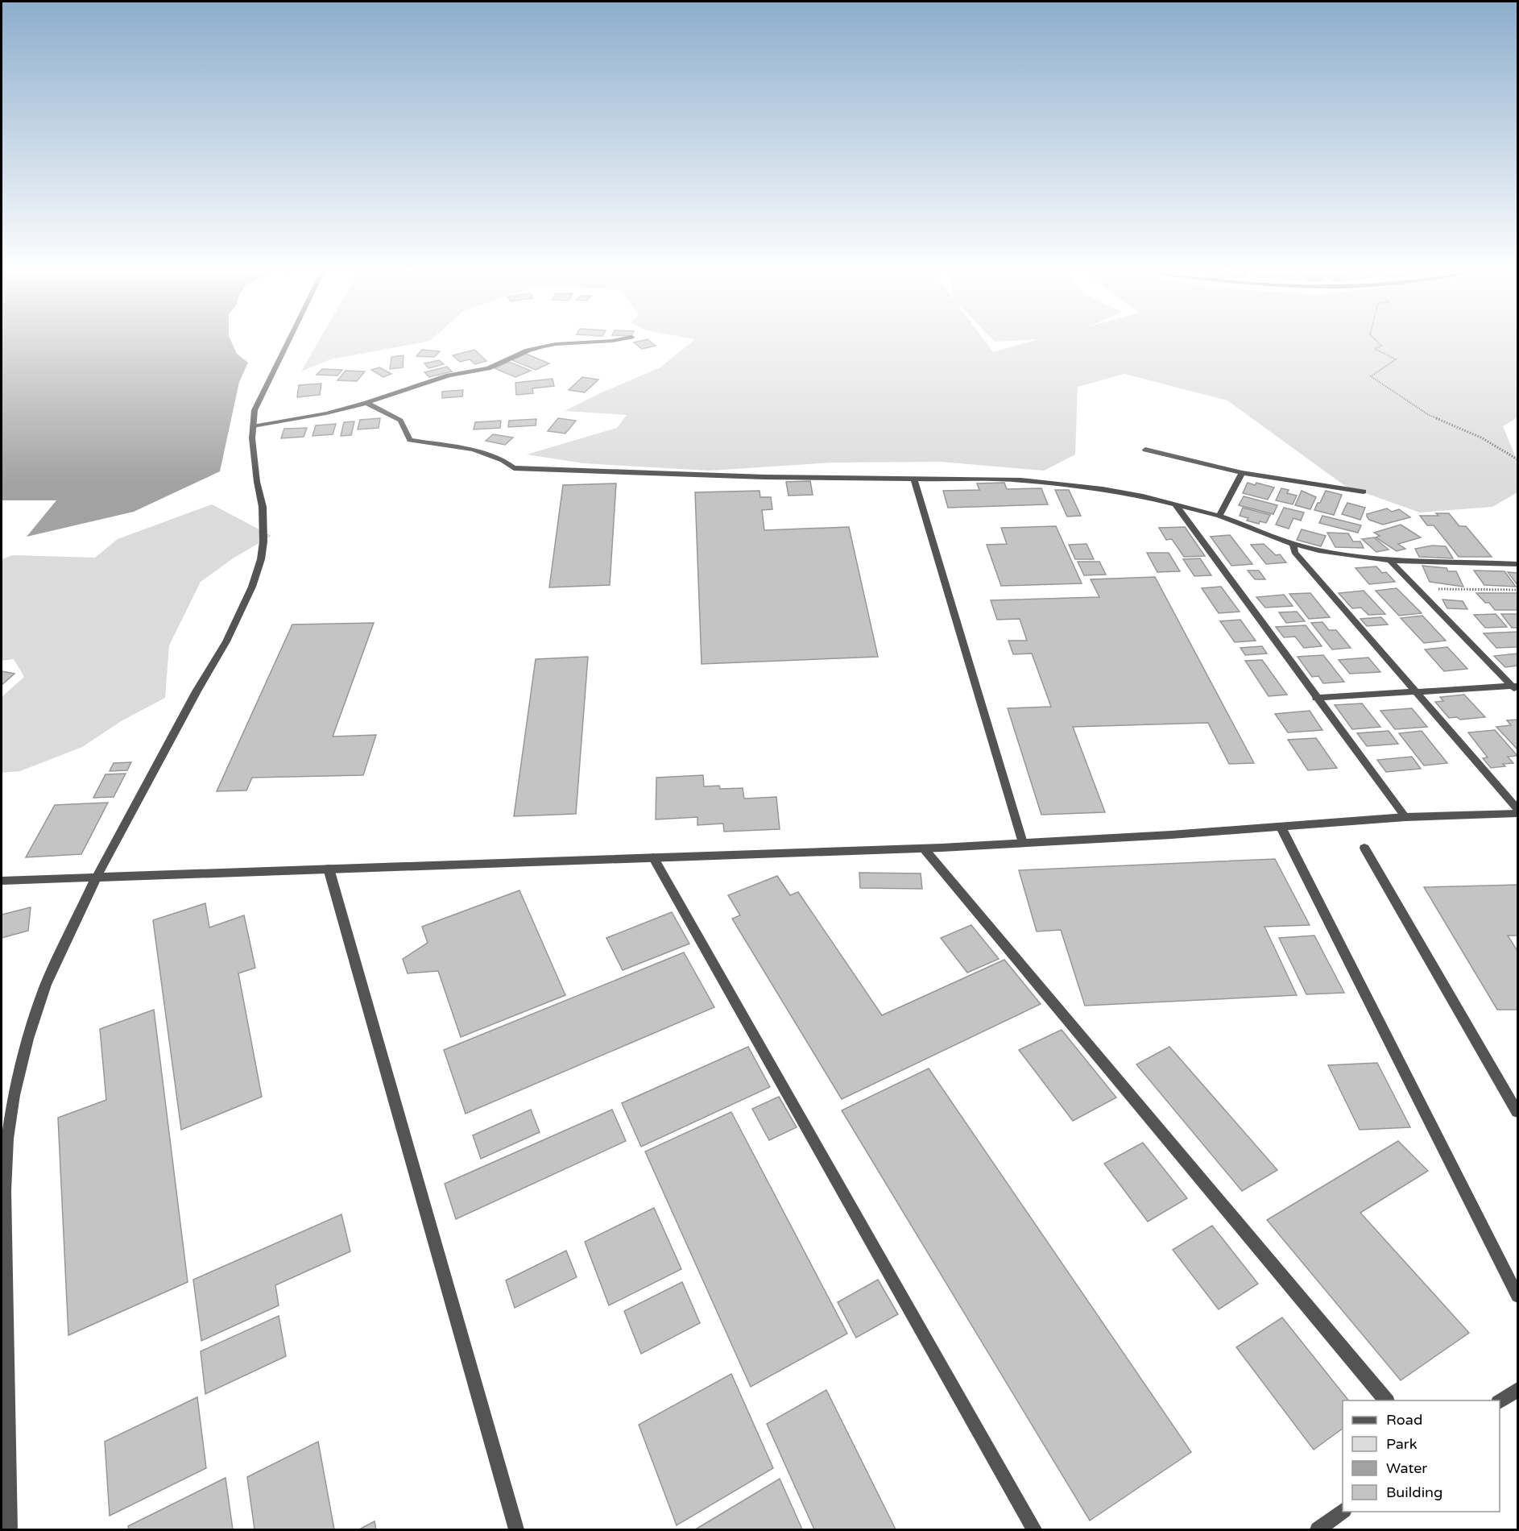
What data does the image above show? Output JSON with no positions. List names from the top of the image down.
{
  "legend": [
    "Road",
    "Park",
    "Water",
    "Building"
  ]
}
